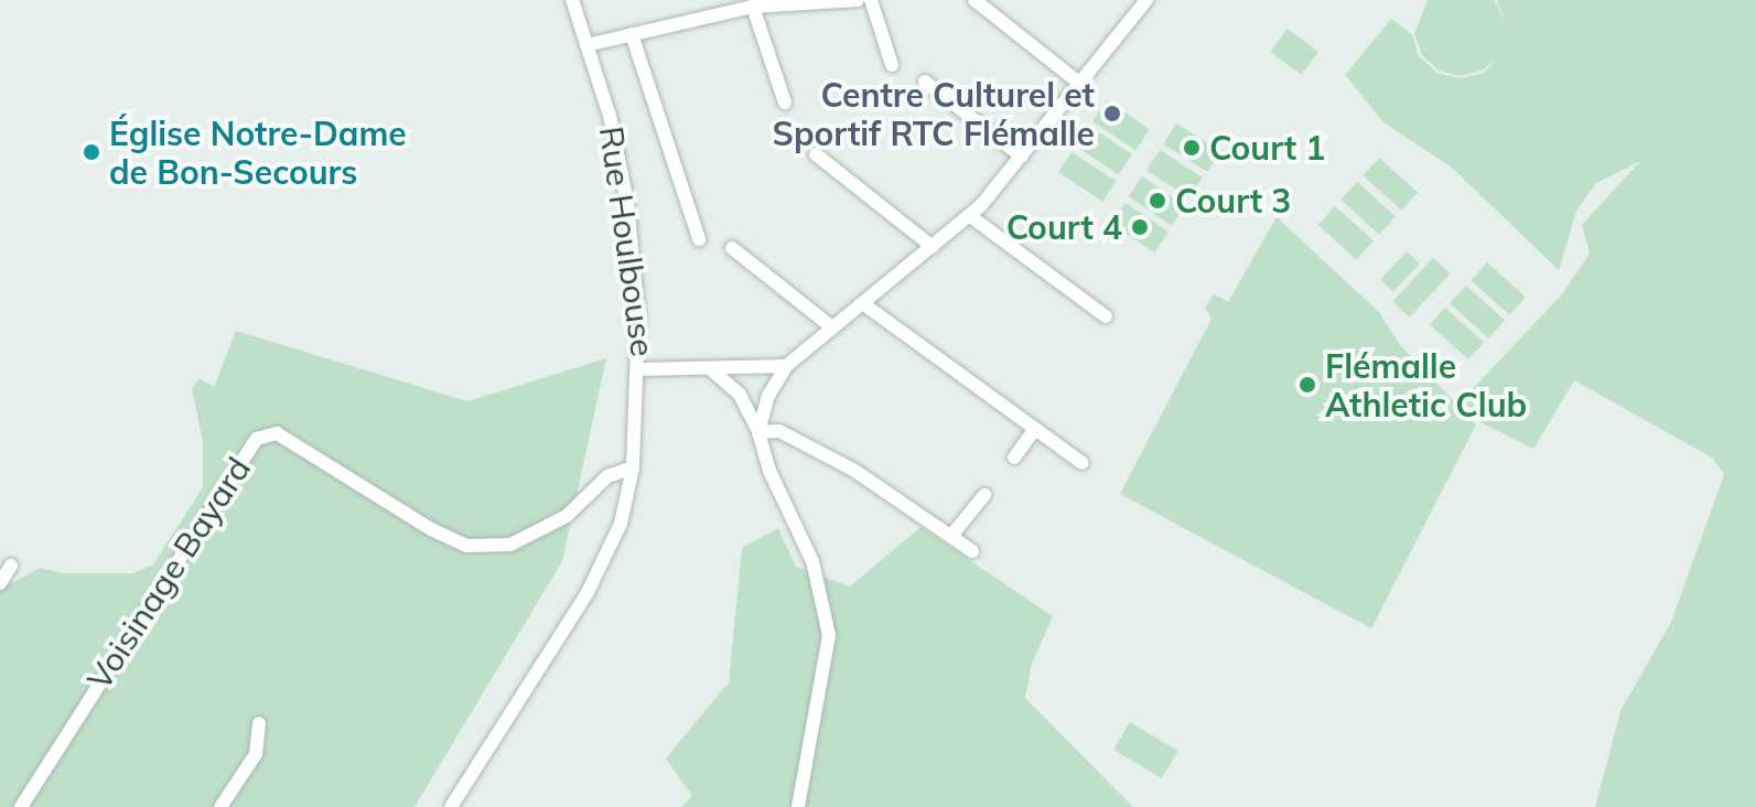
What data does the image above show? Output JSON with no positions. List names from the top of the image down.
{
  "streets": {
    "street": ["Rue Houlbouse", "Voisinage Bayard"]
  },
  "places": [
    "Centre Culturel et Sportif RTC Flémalle",
    "Court 1",
    "Église Notre-Dame de Bon-Secours",
    "Court 3",
    "Court 4",
    "Flémalle Athletic Club"
  ]
}
